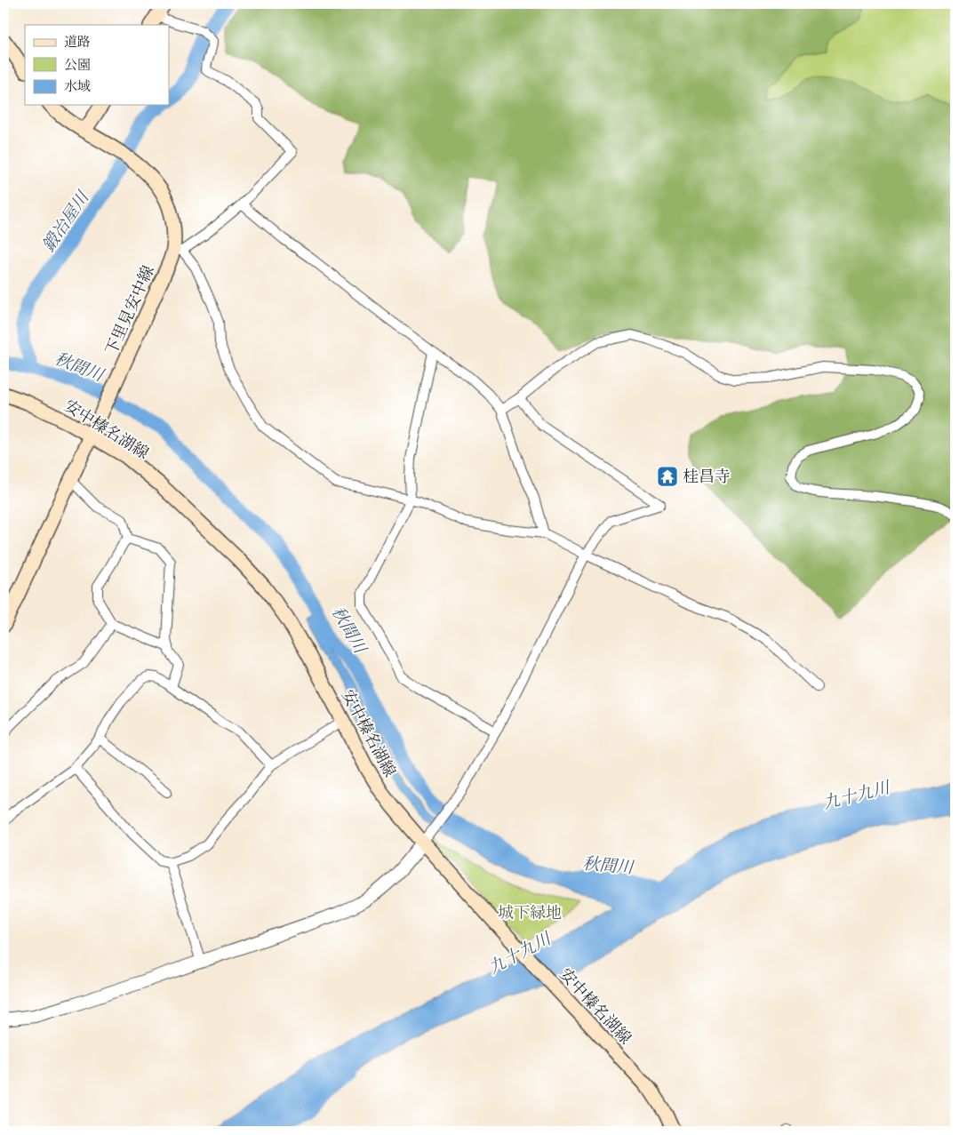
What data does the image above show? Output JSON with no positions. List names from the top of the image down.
{
  "streets": {
    "main road": ["下里見安中線", "安中榛名湖線"]
  },
  "crossings": [
    ["下里見安中線", "安中榛名湖線"]
  ],
  "water": ["鍛冶屋川", "秋間川", "九十九川"],
  "parks": ["城下緑地"],
  "places": {
    "temple": ["桂昌寺"]
  },
  "legend": ["道路", "公園", "水域"]
}
